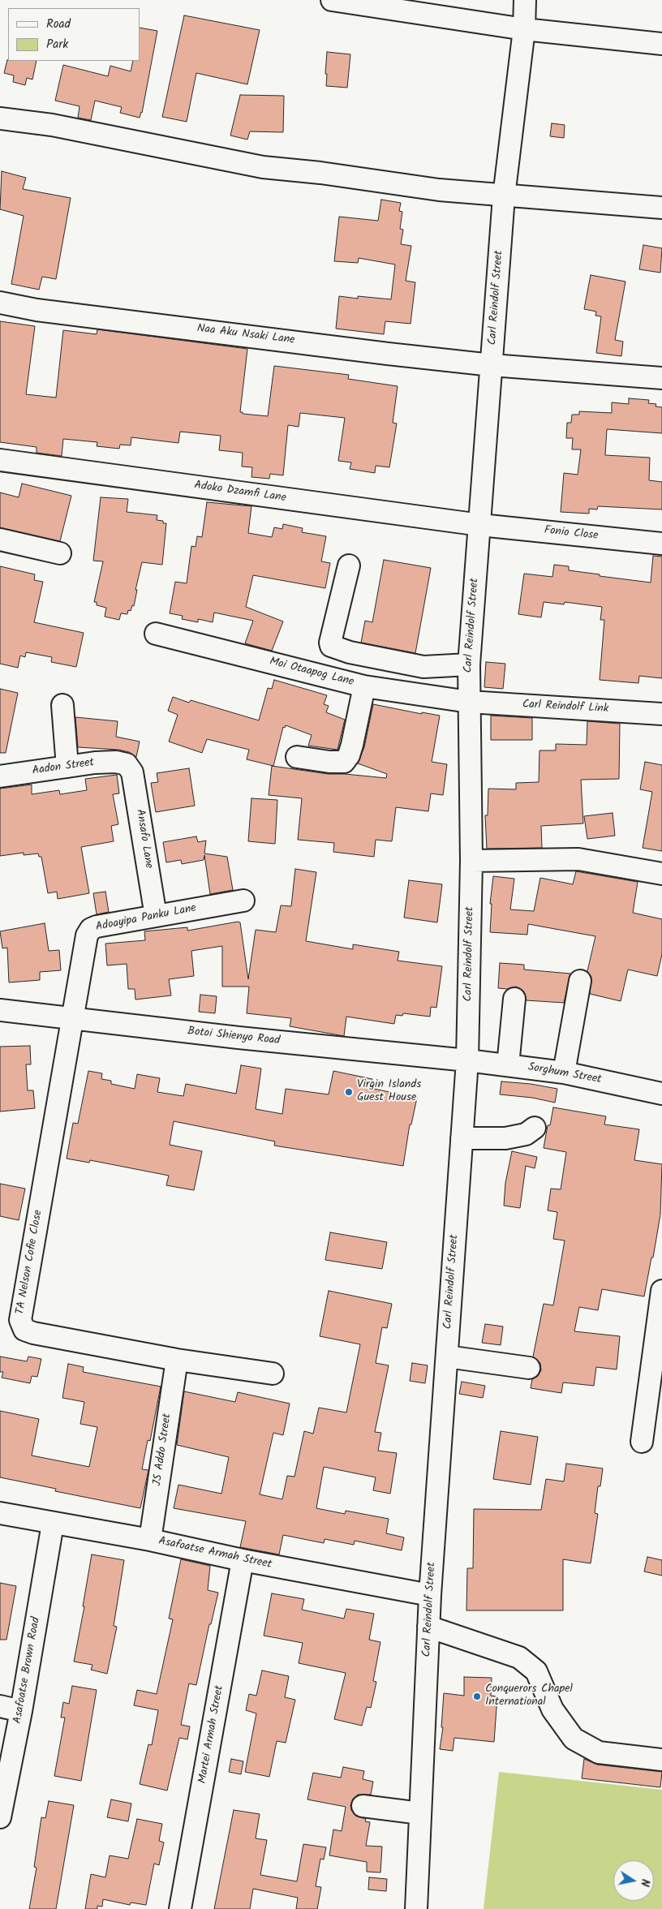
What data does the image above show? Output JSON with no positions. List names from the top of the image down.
{
  "streets": {
    "street": [
      "Carl Reindolf Street",
      "Naa Aku Nsaki Lane",
      "Adoko Dzamfi Lane",
      "Fonio Close",
      "Moi Otaapog Lane",
      "Carl Reindolf Link",
      "Aadon Street",
      "Ansafo Lane",
      "Adoayipa Panku Lane",
      "Botoi Shienyo Road",
      "Sorghum Street",
      "TA Nelson Cofie Close",
      "JS Addo Street",
      "Asafoatse Armah Street",
      "Asafoatse Brown Road",
      "Martei Armah Street"
    ]
  },
  "crossings": [
    ["Carl Reindolf Street", "Naa Aku Nsaki Lane"],
    ["Carl Reindolf Street", "Adoko Dzamfi Lane"],
    ["Carl Reindolf Street", "Fonio Close"],
    ["Carl Reindolf Street", "Moi Otaapog Lane"],
    ["Carl Reindolf Street", "Carl Reindolf Link"],
    ["Carl Reindolf Street", "Botoi Shienyo Road"],
    ["Carl Reindolf Street", "Sorghum Street"],
    ["Carl Reindolf Street", "Asafoatse Armah Street"],
    ["Adoko Dzamfi Lane", "Fonio Close"],
    ["Moi Otaapog Lane", "Carl Reindolf Link"],
    ["Aadon Street", "Ansafo Lane"],
    ["Ansafo Lane", "Adoayipa Panku Lane"],
    ["Adoayipa Panku Lane", "Botoi Shienyo Road"],
    ["Adoayipa Panku Lane", "TA Nelson Cofie Close"],
    ["Botoi Shienyo Road", "Sorghum Street"],
    ["Botoi Shienyo Road", "TA Nelson Cofie Close"],
    ["TA Nelson Cofie Close", "JS Addo Street"],
    ["JS Addo Street", "Asafoatse Armah Street"],
    ["Asafoatse Armah Street", "Asafoatse Brown Road"],
    ["Asafoatse Armah Street", "Martei Armah Street"]
  ],
  "places": ["Virgin Islands Guest House", "Conquerors Chapel International"],
  "legend": ["Road", "Park"],
  "north": "right"
}
